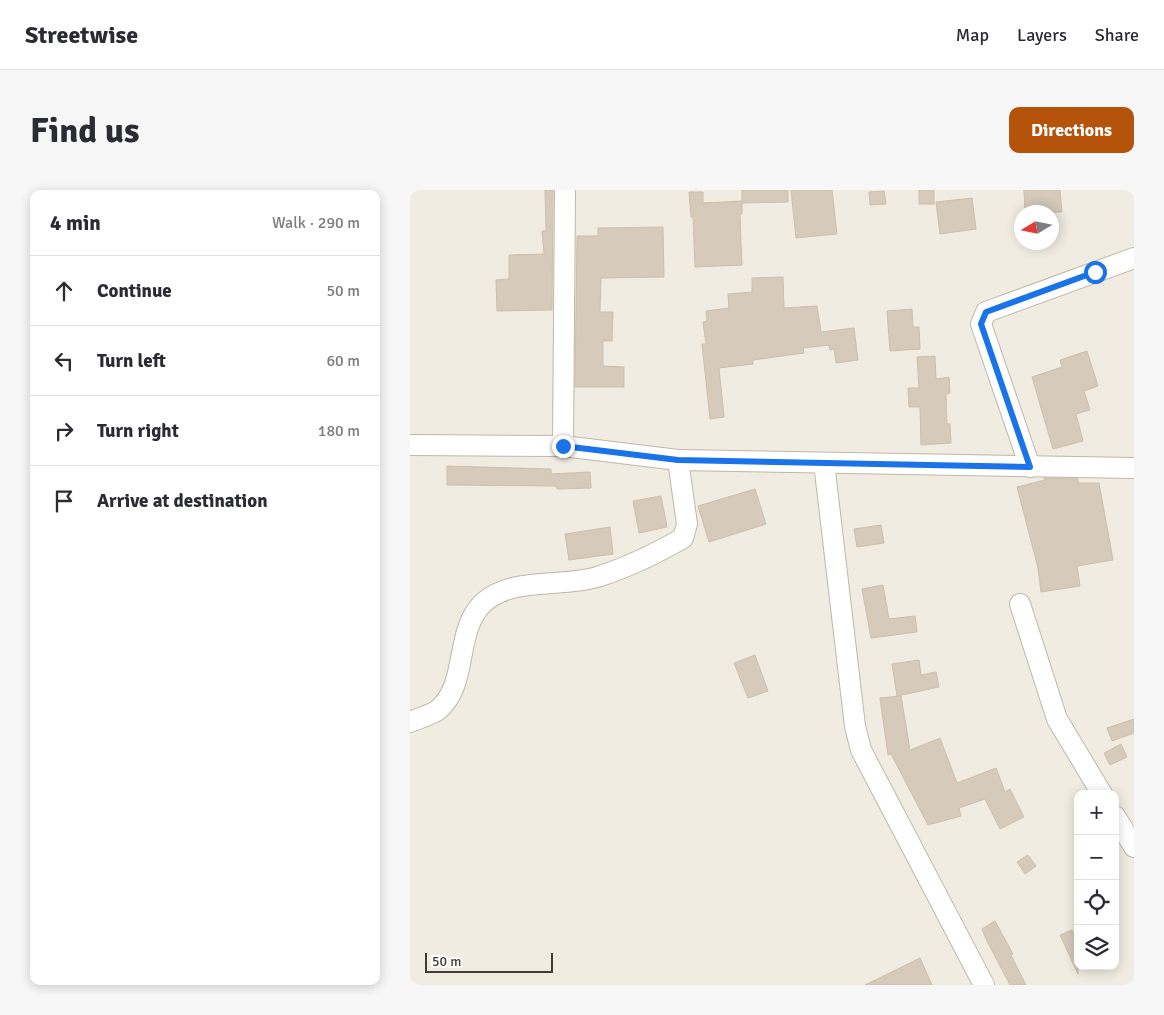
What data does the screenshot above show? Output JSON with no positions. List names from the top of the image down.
{
  "scale_bar": "50 m",
  "north": "left",
  "page": {
    "header": "Streetwise",
    "nav": ["Map", "Layers", "Share"],
    "buttons": "Directions",
    "title": "Find us",
    "heading": ["4 min", "Walk · 290 m"],
    "list": [
      ["Continue", "50 m"],
      ["Turn left", "60 m"],
      ["Turn right", "180 m"],
      "Arrive at destination"
    ],
    "map_buttons": ["+", "−"],
    "scale": "50 m"
  }
}
